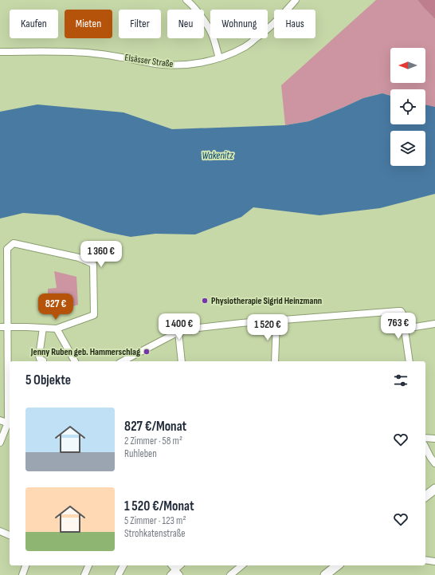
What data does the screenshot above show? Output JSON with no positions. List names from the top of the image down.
{
  "streets": {
    "street": ["Elsässer Straße"]
  },
  "water": ["Wakenitz"],
  "places": ["Physiotherapie Sigrid Heinzmann", "Jenny Ruben geb. Hammerschlag"],
  "north": "left",
  "page": {
    "chip": [
      "Kaufen",
      "Mieten",
      "Filter",
      "Neu",
      "Wohnung",
      "Haus"
    ],
    "price": [
      "1 360 €",
      "827 €",
      "763 €",
      "1 400 €",
      "1 520 €"
    ],
    "heading": "5 Objekte",
    "list": [
      {
        "name": "827 €/Monat",
        "note": "2 Zimmer · 58 m² · Ruhleben"
      },
      {
        "name": "1 520 €/Monat",
        "note": "5 Zimmer · 123 m² · Strohkatenstraße"
      }
    ]
  }
}
